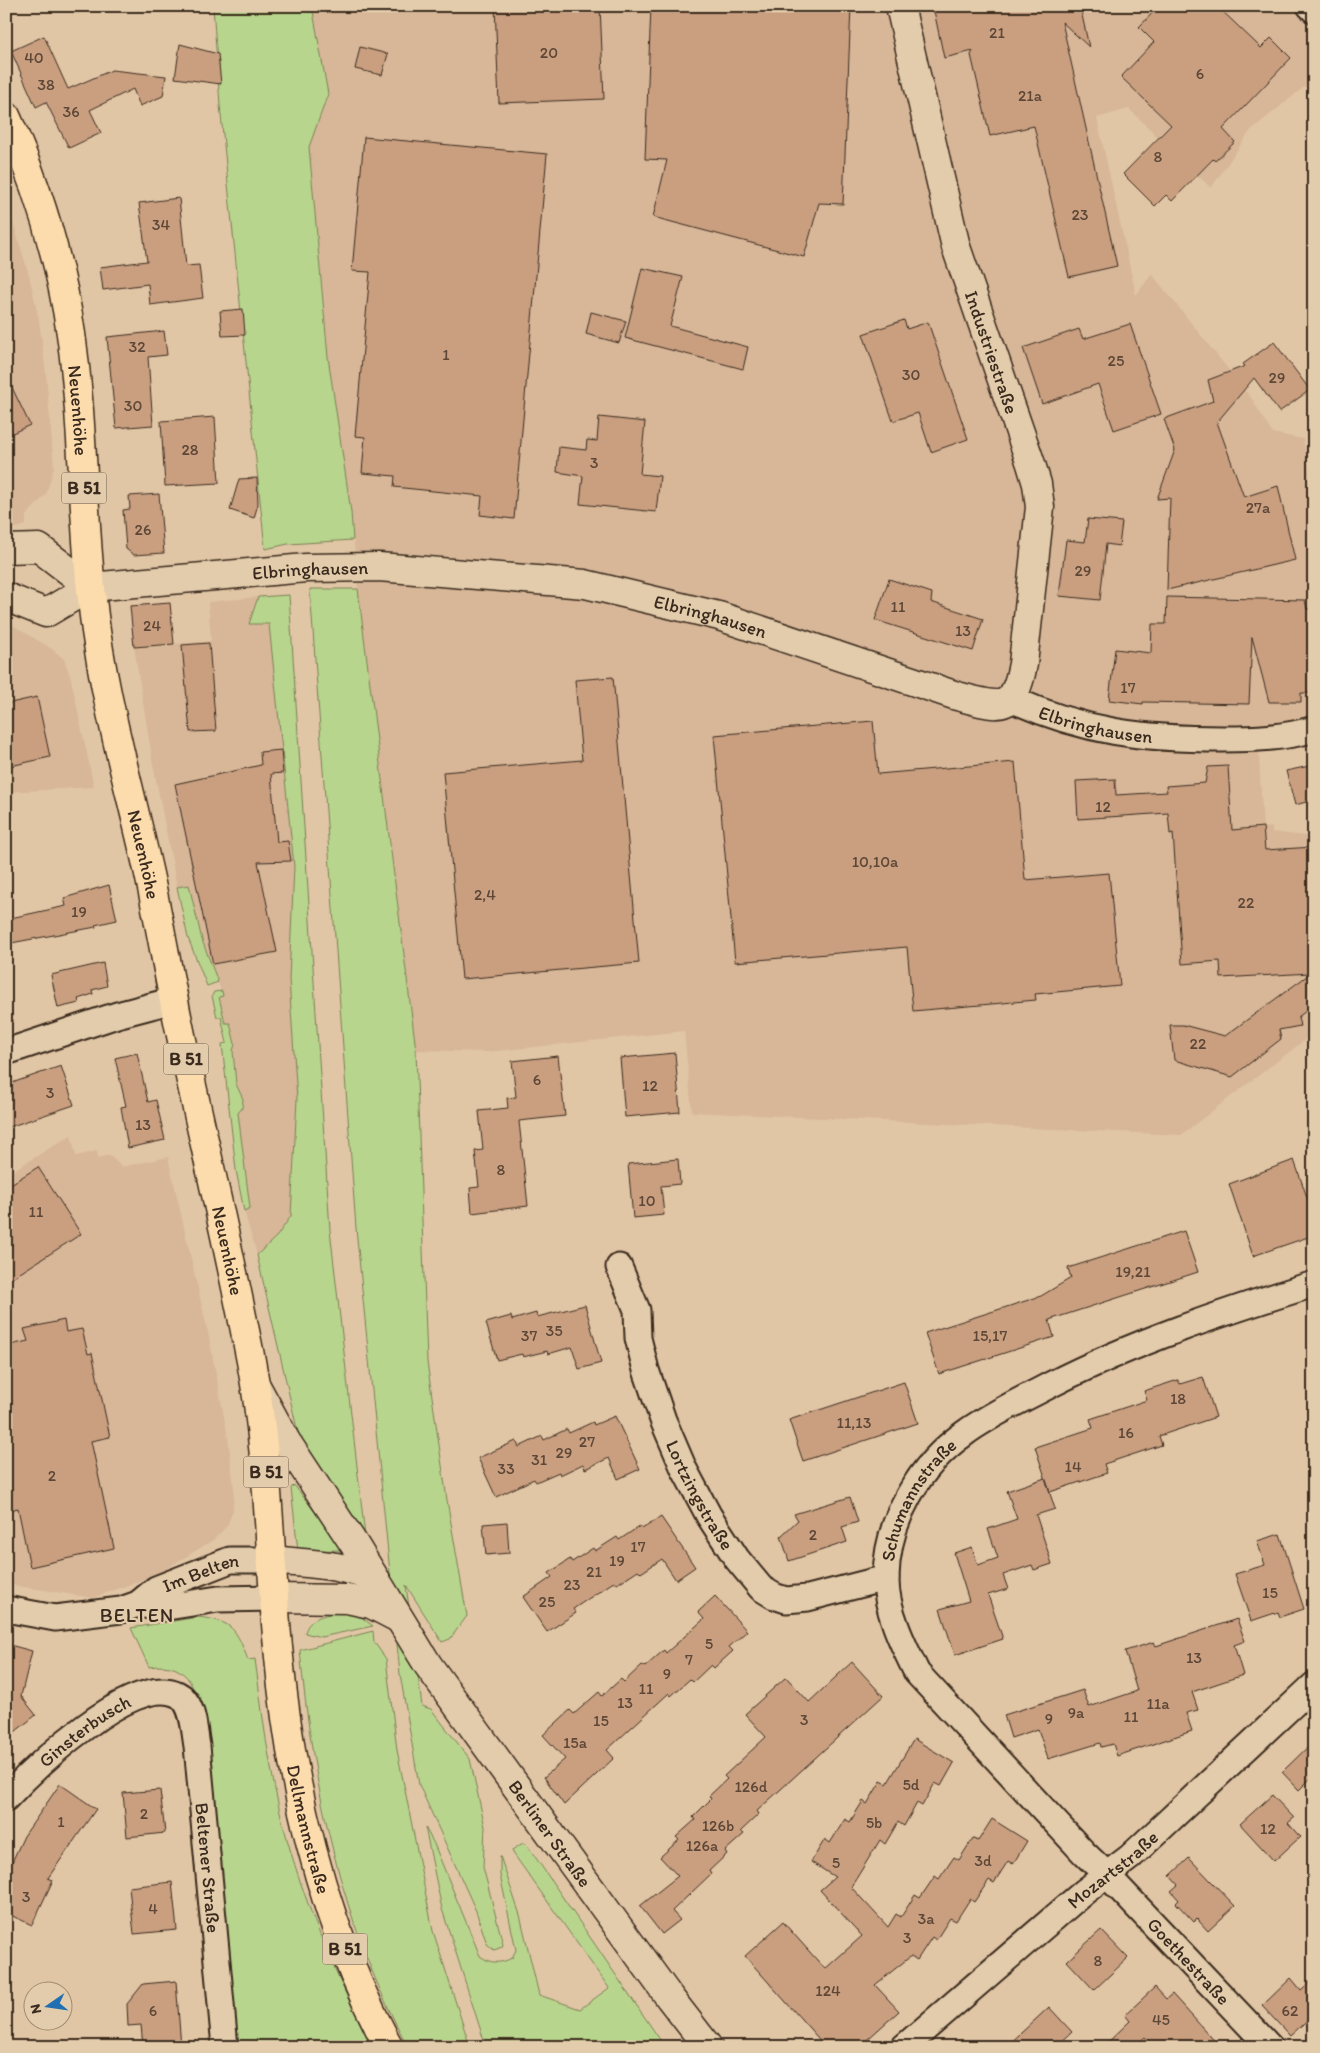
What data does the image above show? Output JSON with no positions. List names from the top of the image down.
{
  "streets": {
    "main road": ["Neuenhöhe", "B 51", "Dellmannstraße"],
    "street": [
      "Industriestraße",
      "Elbringhausen",
      "Lortzingstraße",
      "Schumannstraße",
      "Im Belten",
      "Ginsterbusch",
      "Berliner Straße",
      "Beltener Straße",
      "Mozartstraße",
      "Goethestraße"
    ]
  },
  "crossings": [
    ["Industriestraße", "Elbringhausen"],
    ["Neuenhöhe", "Elbringhausen"],
    ["Neuenhöhe", "Im Belten"],
    ["Neuenhöhe", "Dellmannstraße"],
    ["Neuenhöhe", "Berliner Straße"],
    ["Lortzingstraße", "Schumannstraße"],
    ["Schumannstraße", "Mozartstraße"],
    ["Schumannstraße", "Goethestraße"],
    ["Im Belten", "Dellmannstraße"],
    ["Im Belten", "Berliner Straße"],
    ["Ginsterbusch", "Beltener Straße"],
    ["Dellmannstraße", "Berliner Straße"],
    ["Mozartstraße", "Goethestraße"]
  ],
  "districts": ["BELTEN"],
  "house_numbers": [
    "21",
    "20",
    "40",
    "6",
    "38",
    "21a",
    "36",
    "8",
    "23",
    "34",
    "32",
    "1",
    "25",
    "30",
    "29",
    "30",
    "28",
    "3",
    "27a",
    "26",
    "29",
    "11",
    "24",
    "13",
    "17",
    "12",
    "10,10a",
    "2,4",
    "22",
    "19",
    "22",
    "6",
    "12",
    "3",
    "13",
    "8",
    "10",
    "11",
    "19,21",
    "35",
    "37",
    "15,17",
    "18",
    "11,13",
    "16",
    "27",
    "29",
    "31",
    "14",
    "33",
    "2",
    "2",
    "17",
    "19",
    "21",
    "23",
    "15",
    "25",
    "5",
    "13",
    "7",
    "9",
    "11",
    "13",
    "11a",
    "9a",
    "11",
    "9",
    "3",
    "15",
    "15a",
    "5d",
    "126d",
    "2",
    "1",
    "5b",
    "126b",
    "12",
    "126a",
    "3d",
    "5",
    "3",
    "4",
    "3a",
    "3",
    "8",
    "124",
    "6",
    "62",
    "45"
  ],
  "north": "left"
}
